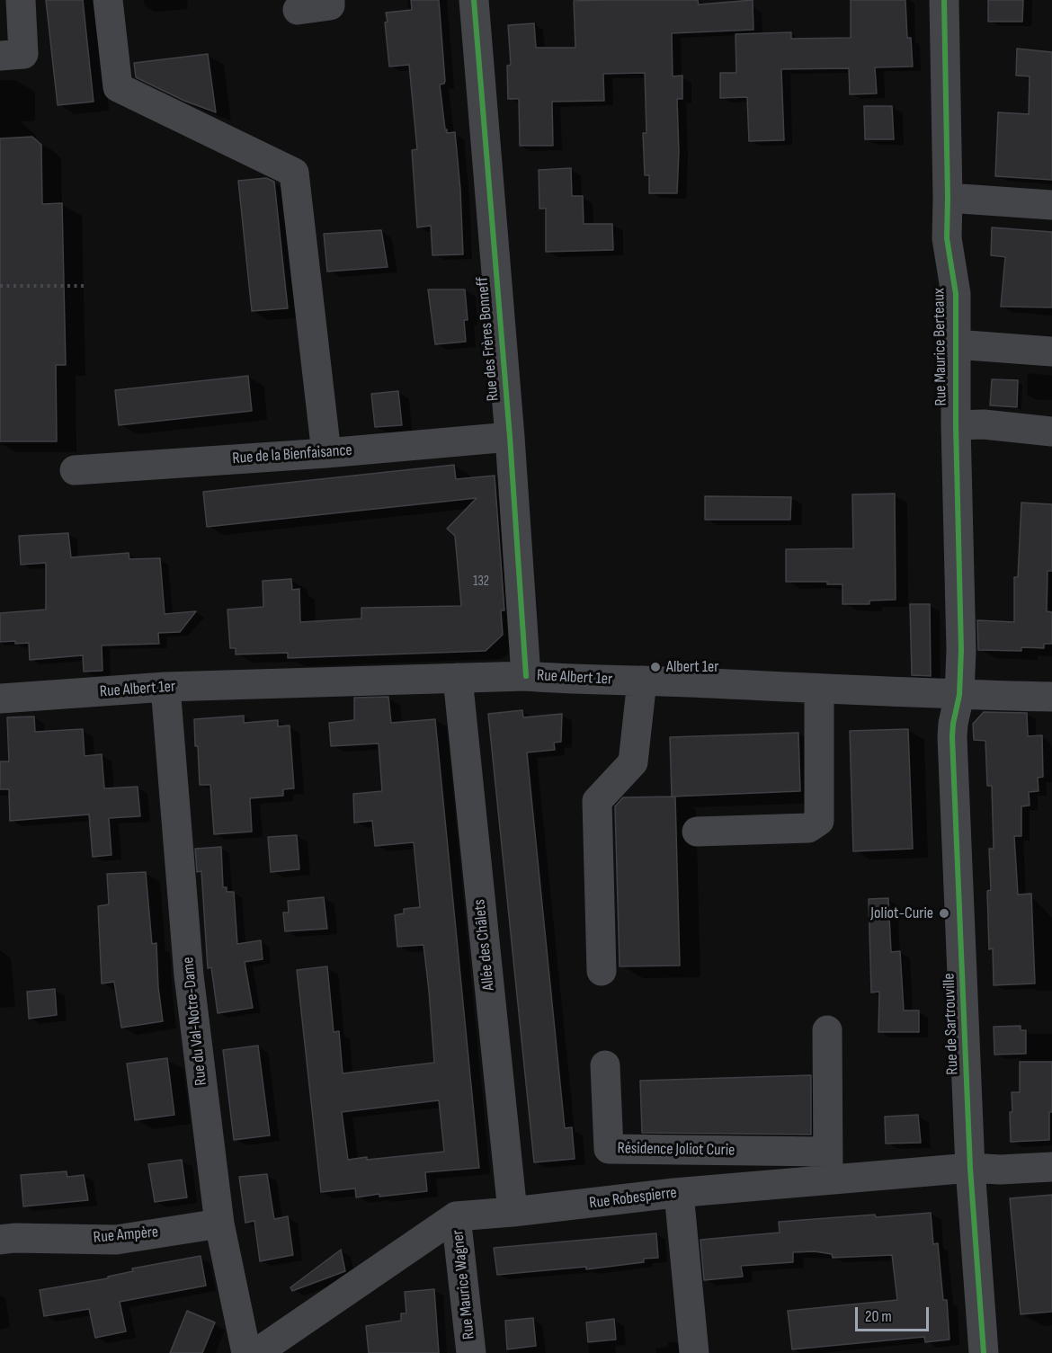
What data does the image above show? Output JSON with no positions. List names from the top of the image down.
{
  "streets": {
    "street": [
      "Rue des Frères Bonneff",
      "Rue Maurice Berteaux",
      "Rue de la Bienfaisance",
      "Rue Albert 1er",
      "Allée des Châlets",
      "Rue du Val-Notre-Dame",
      "Rue de Sartrouville",
      "Résidence Joliot Curie",
      "Rue Robespierre",
      "Rue Ampère",
      "Rue Maurice Wagner"
    ]
  },
  "crossings": [
    ["Rue des Frères Bonneff", "Rue de la Bienfaisance"],
    ["Rue des Frères Bonneff", "Rue Albert 1er"],
    ["Rue Maurice Berteaux", "Rue Albert 1er"],
    ["Rue Maurice Berteaux", "Rue de Sartrouville"],
    ["Rue Albert 1er", "Allée des Châlets"],
    ["Rue Albert 1er", "Rue du Val-Notre-Dame"],
    ["Rue Albert 1er", "Rue de Sartrouville"],
    ["Allée des Châlets", "Rue Robespierre"],
    ["Rue du Val-Notre-Dame", "Rue Ampère"],
    ["Rue de Sartrouville", "Rue Robespierre"],
    ["Résidence Joliot Curie", "Rue Robespierre"],
    ["Rue Robespierre", "Rue Maurice Wagner"]
  ],
  "places": ["Albert 1er", "Joliot-Curie"],
  "house_numbers": ["132"],
  "scale_bar": "20 m"
}
